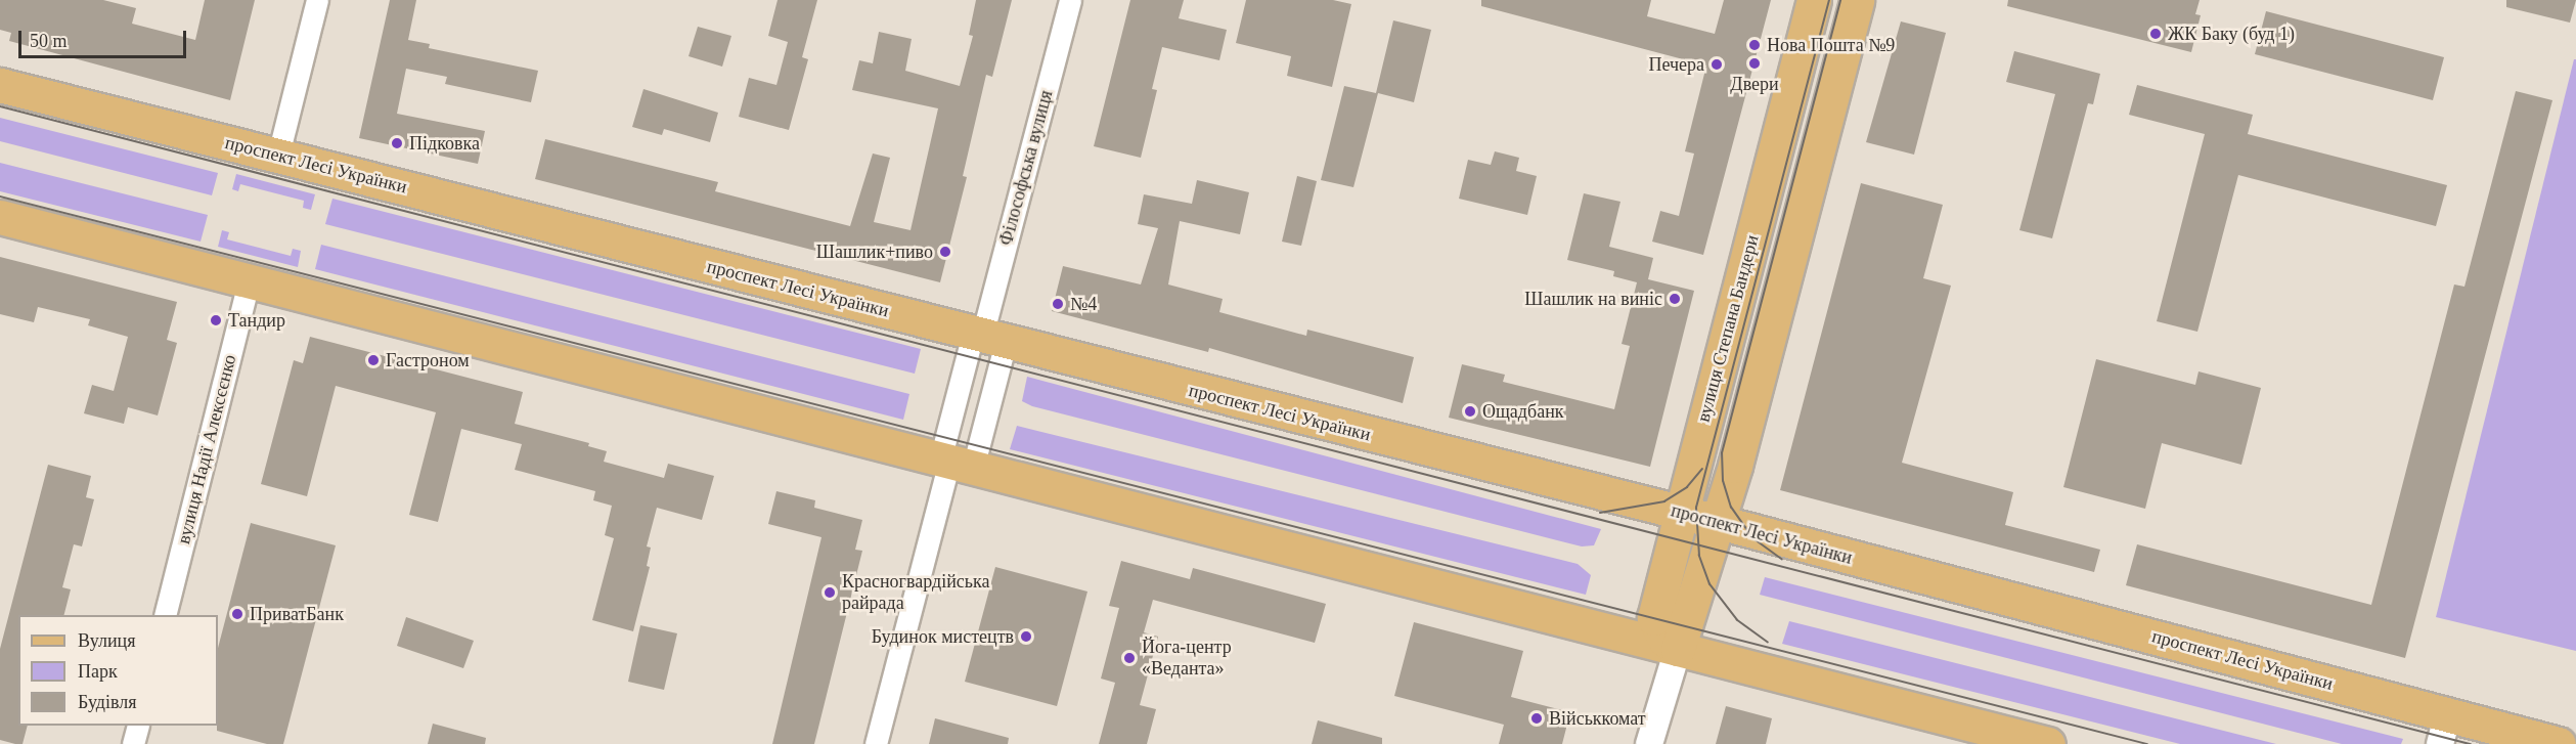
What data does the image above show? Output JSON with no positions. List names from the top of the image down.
{
  "streets": {
    "main road": ["проспект Лесі Українки", "вулиця Степана Бандери"],
    "street": ["Філософська вулиця", "вулиця Надії Алексєєнко"]
  },
  "crossings": [
    ["проспект Лесі Українки", "Філософська вулиця"],
    ["проспект Лесі Українки", "вулиця Степана Бандери"]
  ],
  "places": [
    "ЖК Баку (буд 1)",
    "Нова Пошта №9",
    "Двери",
    "Печера",
    "Підковка",
    "Шашлик+пиво",
    "Шашлик на виніс",
    "№4",
    "Тандир",
    "Гастроном",
    "Ощадбанк",
    "Красногвардійська райрада",
    "ПриватБанк",
    "Будинок мистецтв",
    "Йога-центр «Веданта»",
    "Військкомат"
  ],
  "legend": ["Вулиця", "Парк", "Будівля"],
  "scale_bar": "50 m"
}
